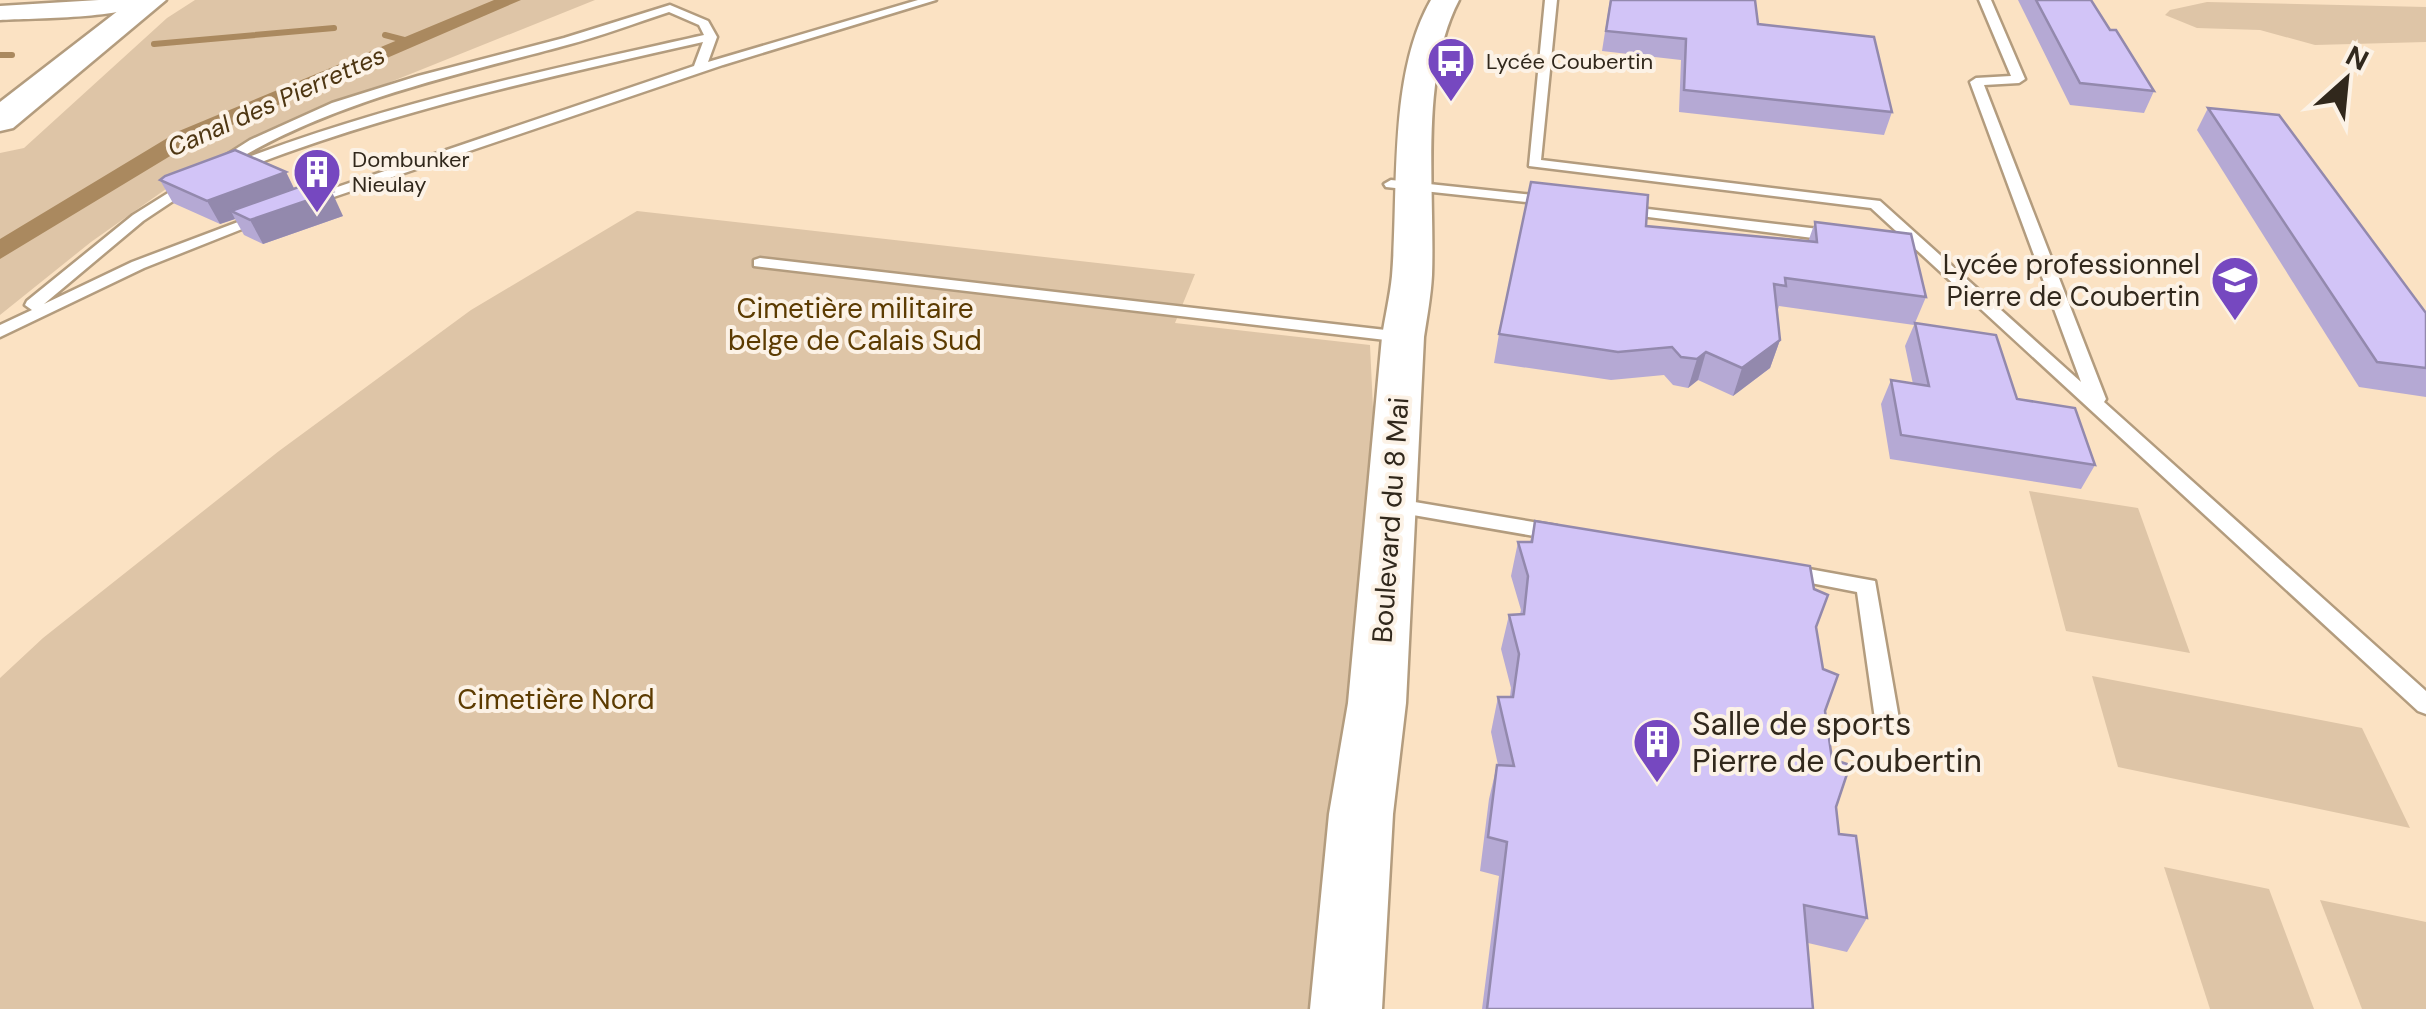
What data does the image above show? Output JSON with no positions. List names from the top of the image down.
{
  "streets": {
    "street": ["Boulevard du 8 Mai"]
  },
  "water": ["Canal des Pierrettes"],
  "parks": ["Cimetière militaire belge de Calais Sud", "Cimetière Nord"],
  "places": {
    "bus stop": ["Lycée Coubertin"],
    "building": ["Dombunker Nieulay", "Salle de sports Pierre de Coubertin"],
    "school or university": ["Lycée professionnel Pierre de Coubertin"]
  },
  "north": "top right"
}
